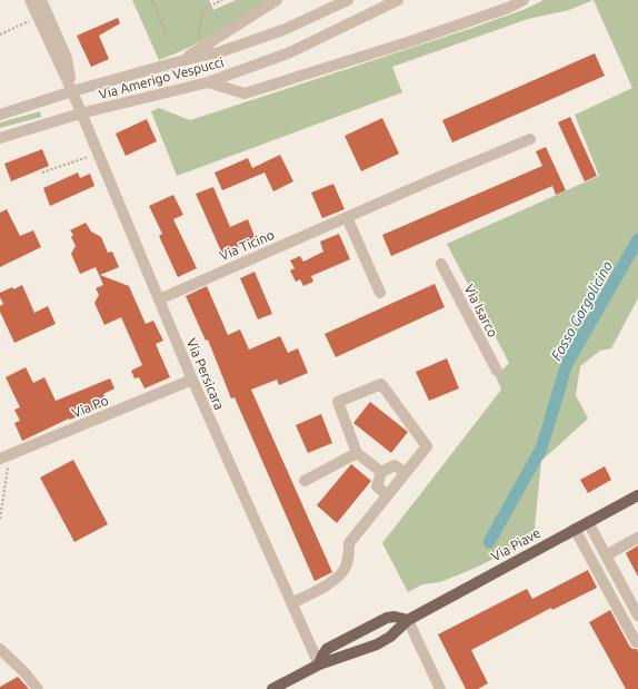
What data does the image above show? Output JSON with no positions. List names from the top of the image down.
{
  "streets": {
    "main road": ["Via Piave"],
    "street": [
      "Via Amerigo Vespucci",
      "Via Ticino",
      "Via Isarco",
      "Via Persicara",
      "Via Po"
    ]
  },
  "crossings": [
    ["Via Amerigo Vespucci", "Via Persicara"],
    ["Via Ticino", "Via Persicara"],
    ["Via Persicara", "Via Po"],
    ["Via Persicara", "Via Piave"]
  ],
  "water": ["Fosso Gorgolicino"]
}
